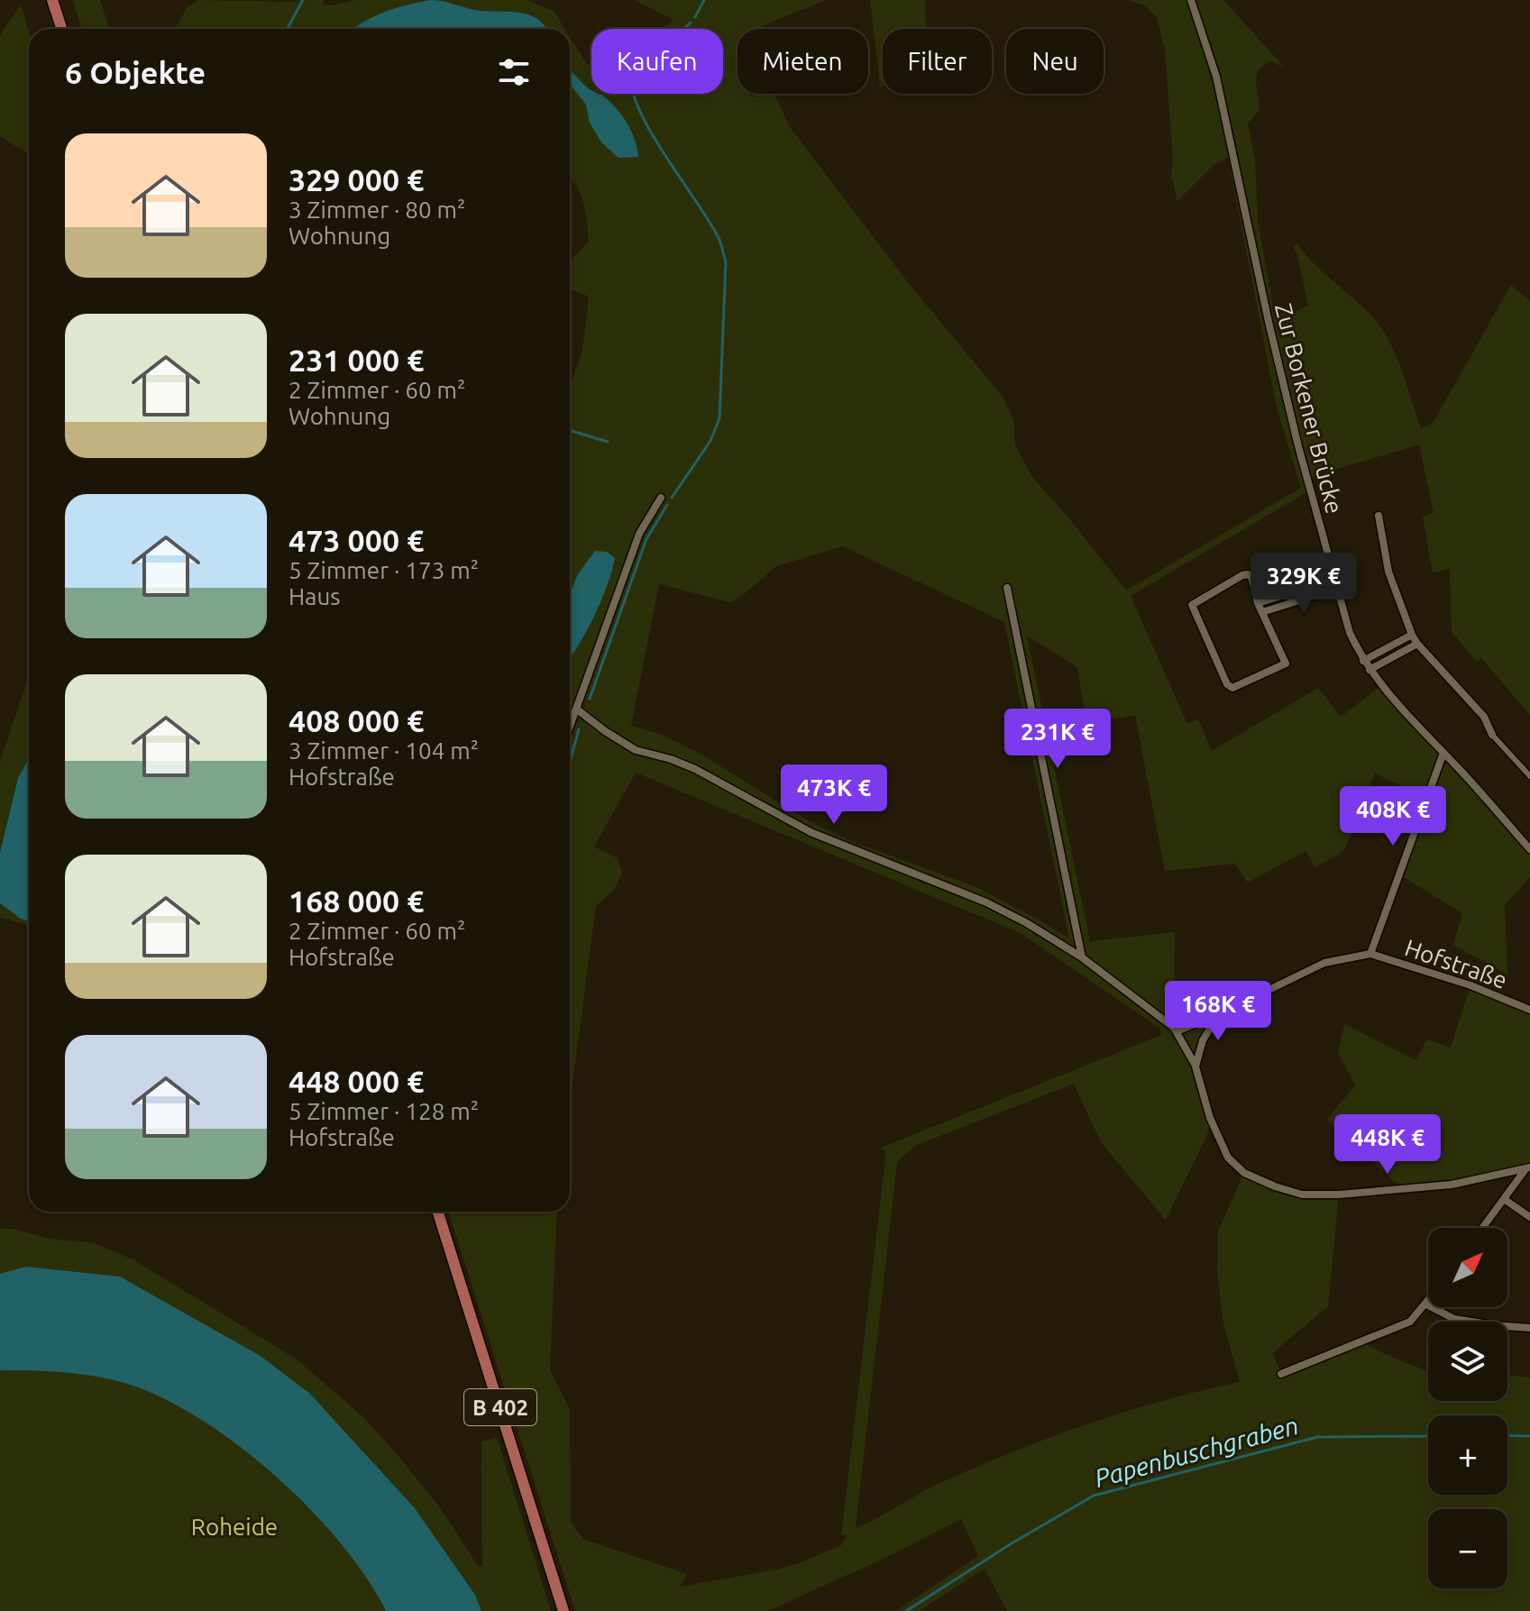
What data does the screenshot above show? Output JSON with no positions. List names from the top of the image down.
{
  "streets": {
    "main road": ["B 402"],
    "street": ["Zur Borkener Brücke", "Hofstraße"]
  },
  "crossings": [
    ["Zur Borkener Brücke", "Hofstraße"]
  ],
  "water": ["Papenbuschgraben"],
  "parks": ["Roheide"],
  "north": "top right",
  "page": {
    "chip": [
      "Kaufen",
      "Mieten",
      "Filter",
      "Neu"
    ],
    "heading": "6 Objekte",
    "list": [
      {
        "name": "329 000 €",
        "note": "3 Zimmer · 80 m² · Wohnung"
      },
      {
        "name": "231 000 €",
        "note": "2 Zimmer · 60 m² · Wohnung"
      },
      {
        "name": "473 000 €",
        "note": "5 Zimmer · 173 m² · Haus"
      },
      {
        "name": "408 000 €",
        "note": "3 Zimmer · 104 m² · Hofstraße"
      },
      {
        "name": "168 000 €",
        "note": "2 Zimmer · 60 m² · Hofstraße"
      },
      {
        "name": "448 000 €",
        "note": "5 Zimmer · 128 m² · Hofstraße"
      }
    ],
    "price": [
      "329K €",
      "231K €",
      "473K €",
      "408K €",
      "168K €",
      "448K €"
    ],
    "map_buttons": ["+", "−"]
  }
}
